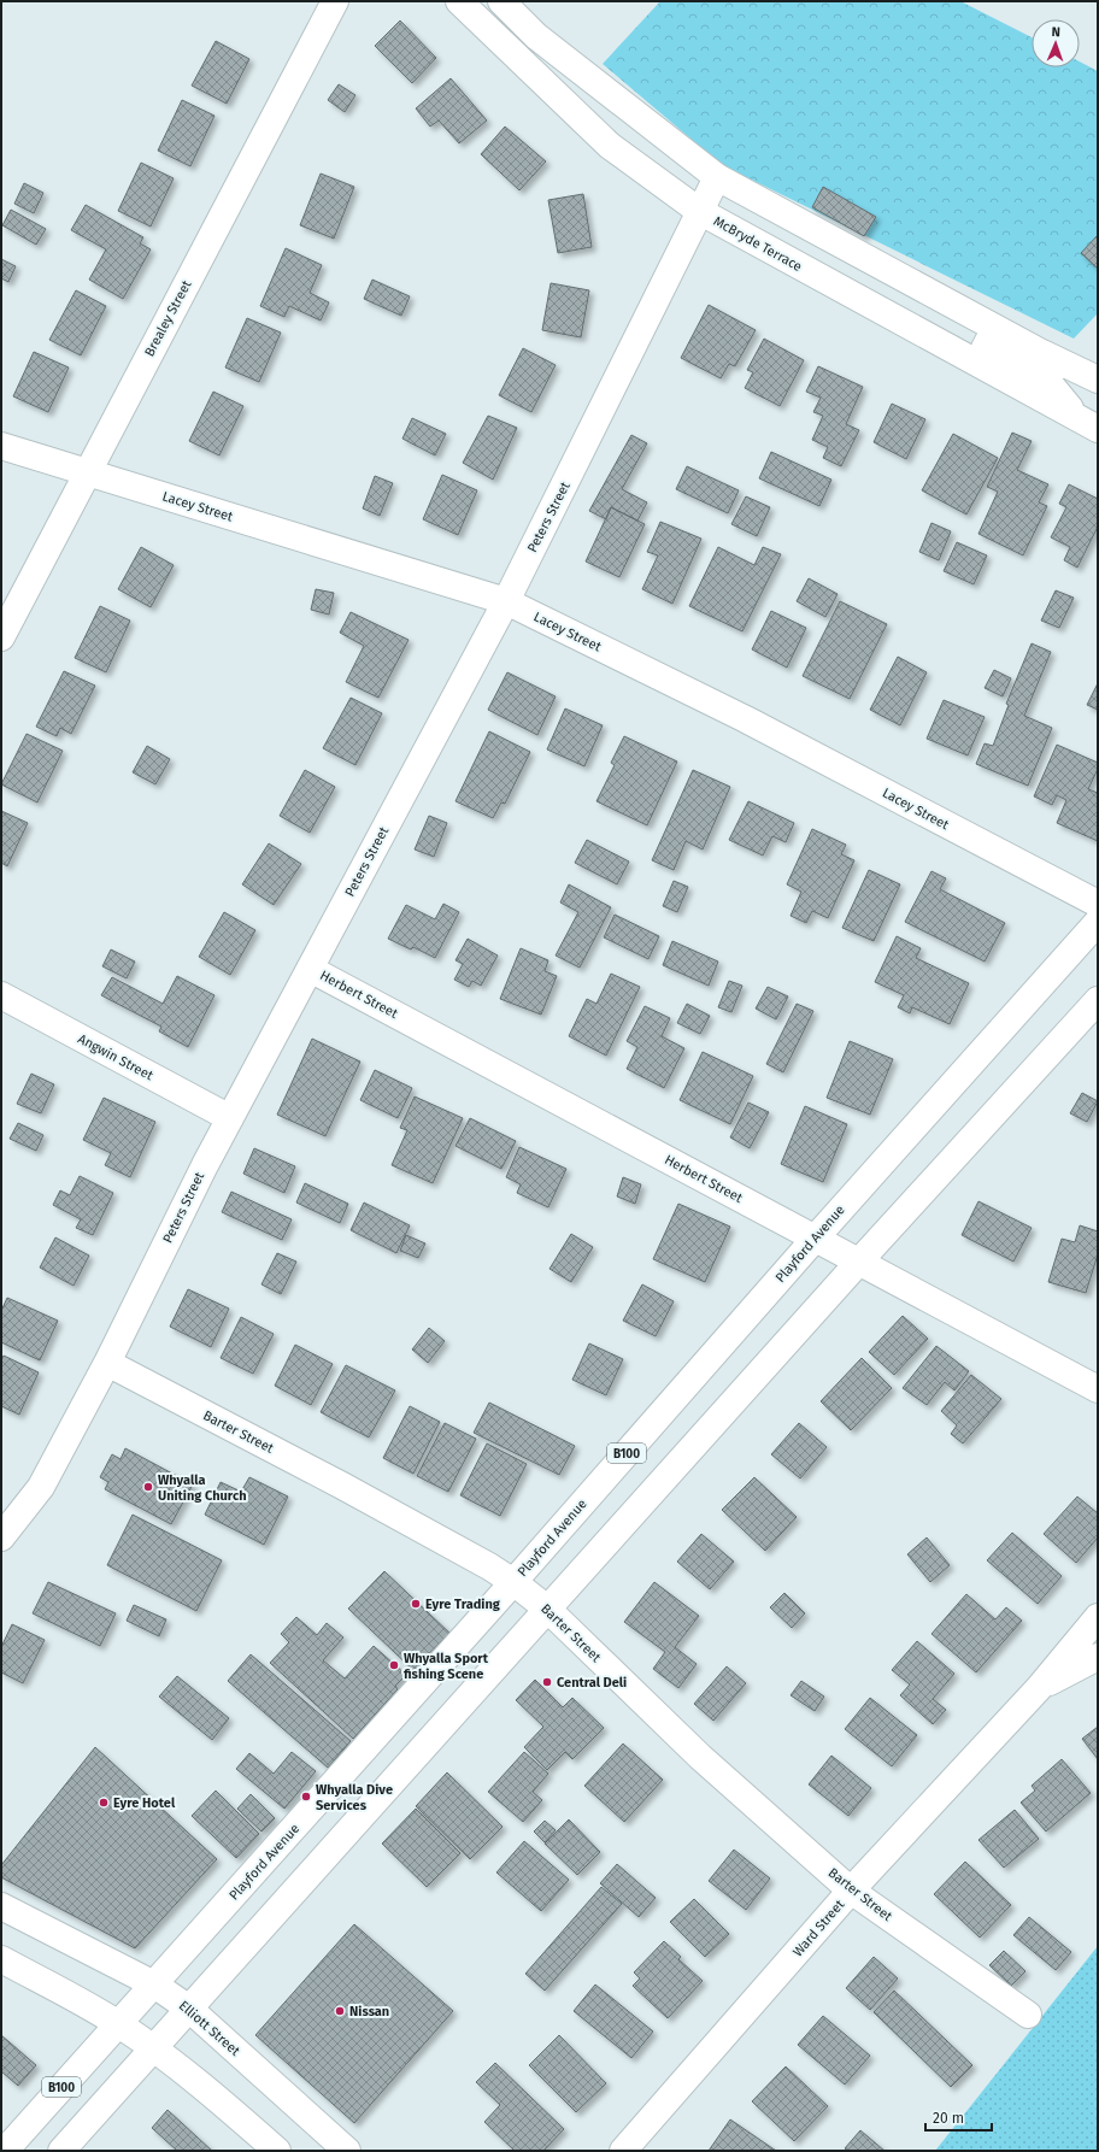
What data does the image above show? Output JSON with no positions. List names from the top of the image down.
{
  "streets": {
    "main road": [
      "McBryde Terrace",
      "Brealey Street",
      "Lacey Street",
      "Peters Street",
      "Herbert Street",
      "Angwin Street",
      "Playford Avenue",
      "Barter Street",
      "B100",
      "Ward Street",
      "Elliott Street"
    ]
  },
  "crossings": [
    ["McBryde Terrace", "Peters Street"],
    ["Brealey Street", "Lacey Street"],
    ["Lacey Street", "Peters Street"],
    ["Peters Street", "Herbert Street"],
    ["Peters Street", "Angwin Street"],
    ["Peters Street", "Barter Street"],
    ["Herbert Street", "Playford Avenue"],
    ["Playford Avenue", "Barter Street"],
    ["Playford Avenue", "Elliott Street"],
    ["Barter Street", "Ward Street"]
  ],
  "places": [
    "Whyalla Uniting Church",
    "Eyre Trading",
    "Whyalla Sport fishing Scene",
    "Central Deli",
    "Whyalla Dive Services",
    "Eyre Hotel",
    "Nissan"
  ],
  "scale_bar": "20 m",
  "north": "top"
}
